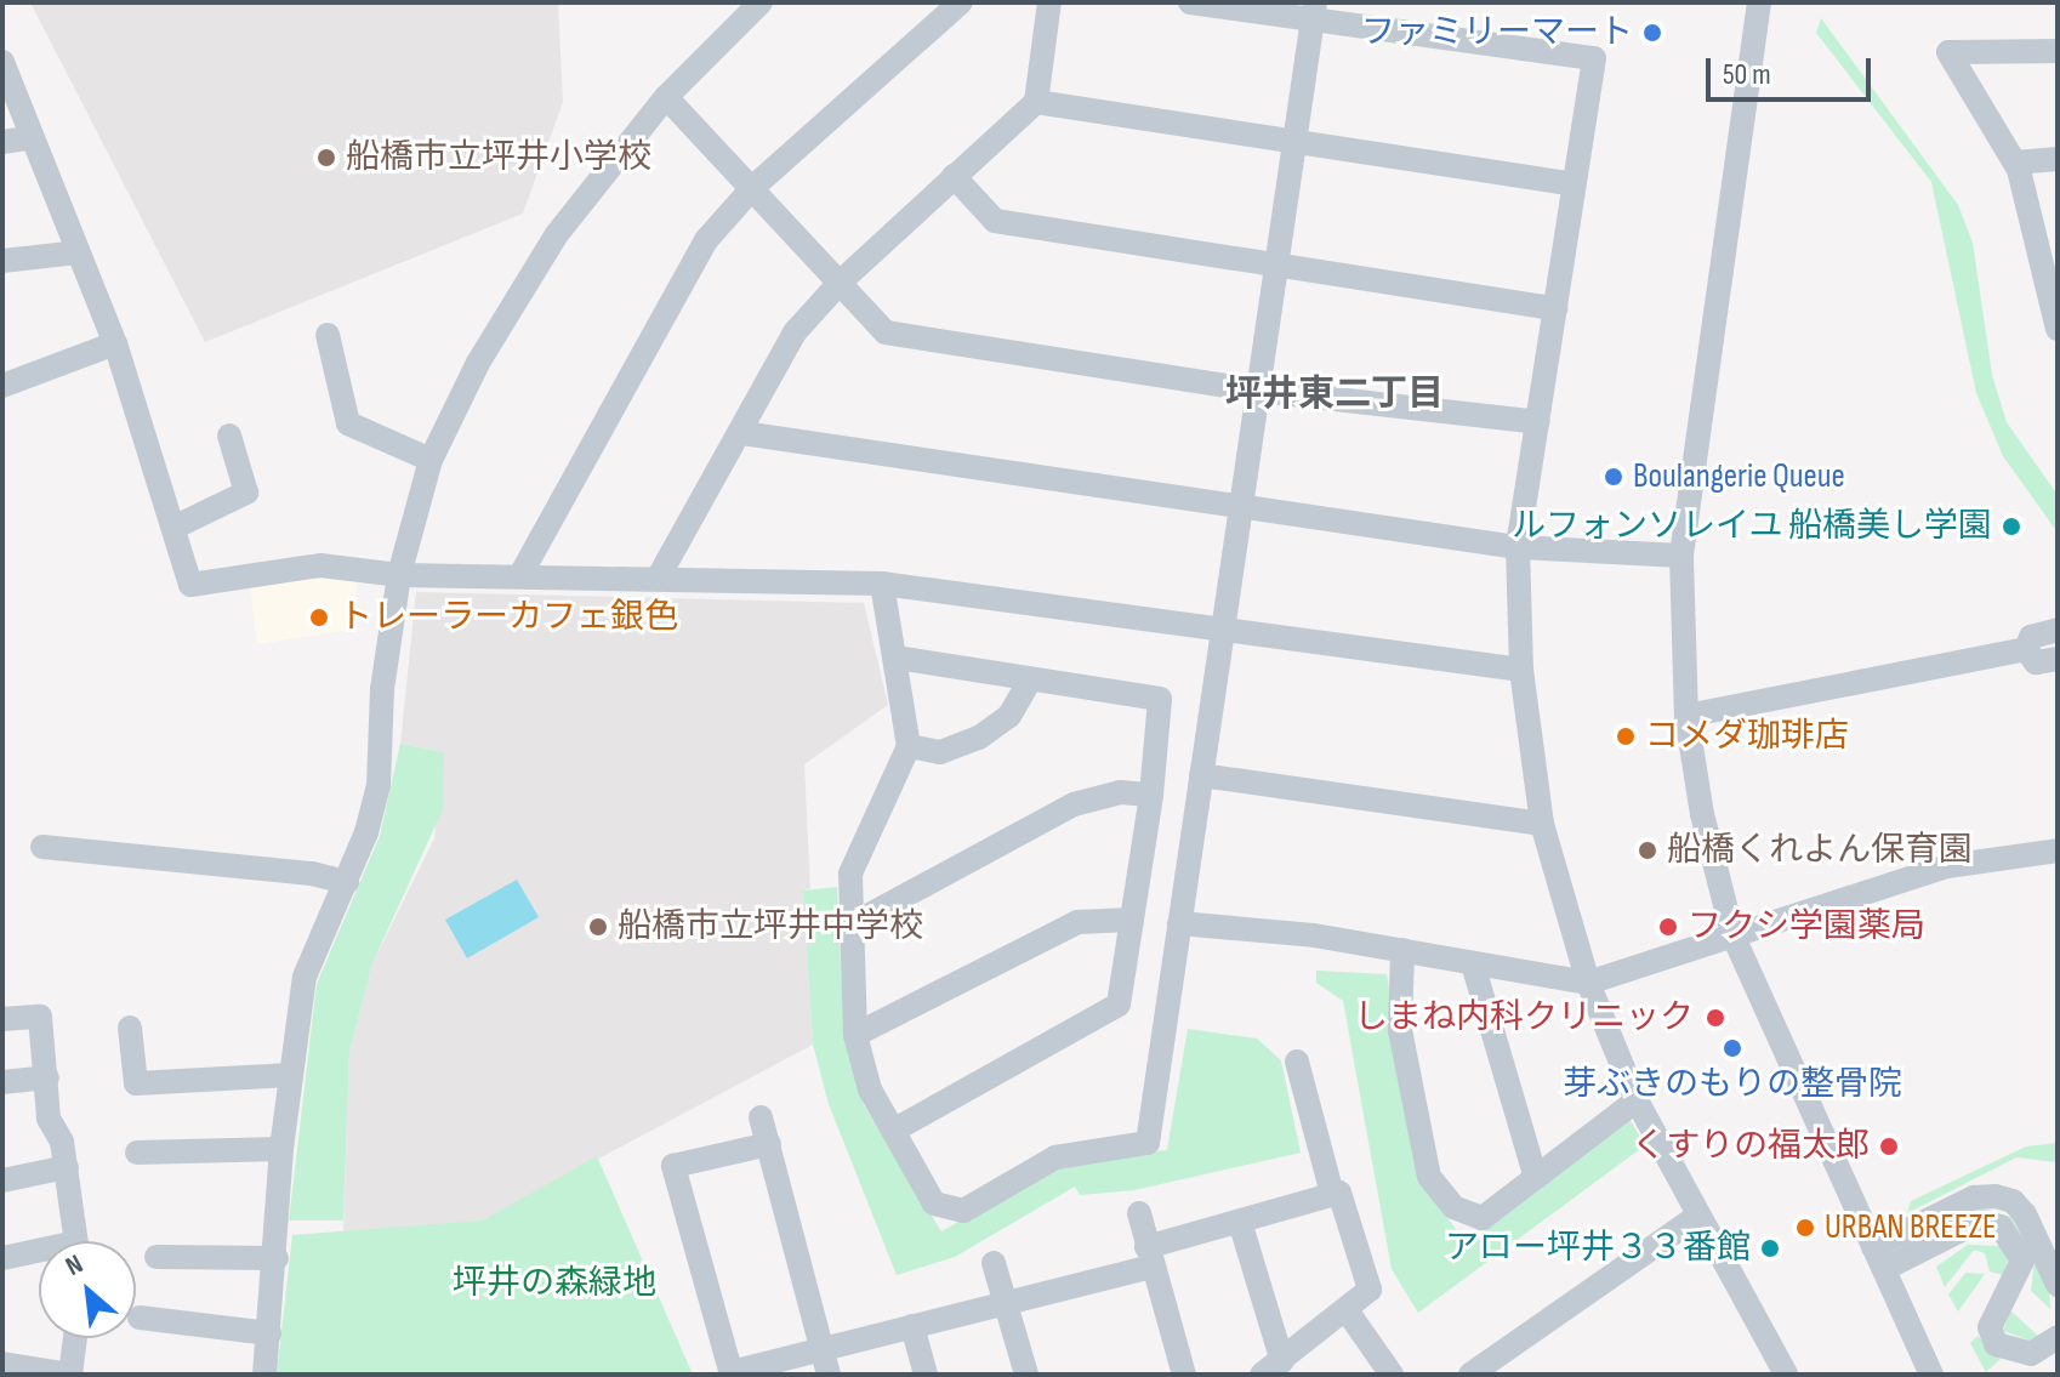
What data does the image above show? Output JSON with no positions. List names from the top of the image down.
{
  "districts": ["坪井東二丁目"],
  "parks": ["坪井の森緑地"],
  "places": [
    "ファミリーマート",
    "船橋市立坪井小学校",
    "Boulangerie Queue",
    "ルフォンソレイユ 船橋美し学園",
    "トレーラーカフェ銀色",
    "コメダ珈琲店",
    "船橋くれよん保育園",
    "船橋市立坪井中学校",
    "フクシ学園薬局",
    "しまね内科クリニック",
    "芽ぶきのもりの整骨院",
    "くすりの福太郎",
    "URBAN BREEZE",
    "アロー坪井３３番館"
  ],
  "scale_bar": "50 m",
  "north": "top left"
}
